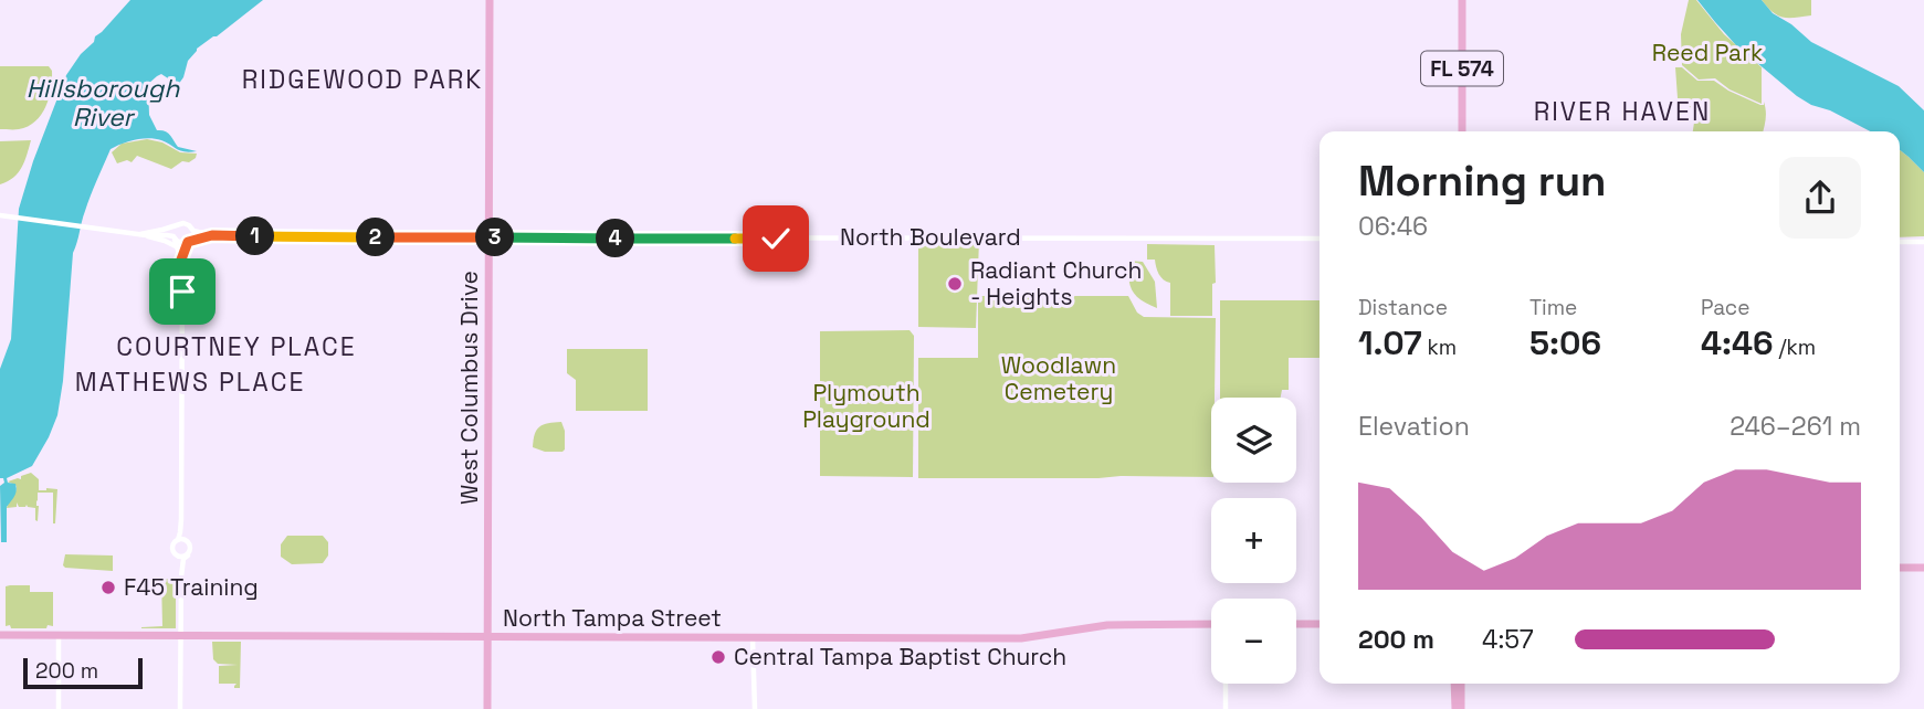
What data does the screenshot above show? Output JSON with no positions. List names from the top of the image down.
{
  "streets": {
    "main road": ["FL 574", "West Columbus Drive", "North Tampa Street"],
    "street": ["North Boulevard"]
  },
  "crossings": [
    ["North Boulevard", "West Columbus Drive"],
    ["West Columbus Drive", "North Tampa Street"]
  ],
  "districts": [
    "RIDGEWOOD PARK",
    "RIVER HAVEN",
    "COURTNEY PLACE",
    "MATHEWS PLACE"
  ],
  "water": ["Hillsborough River"],
  "parks": ["Reed Park", "Woodlawn Cemetery", "Plymouth Playground"],
  "places": ["Radiant Church - Heights", "F45 Training", "Central Tampa Baptist Church"],
  "scale_bar": "200 m",
  "page": {
    "heading": ["Morning run", "06:46"],
    "pins": [
      "1",
      "2",
      "3",
      "4"
    ],
    "stats": [
      ["Distance", "1.07 km"],
      ["Time", "5:06"],
      ["Pace", "4:46 /km"]
    ],
    "chart": ["Elevation", "246–261 m"],
    "map_buttons": ["+", "−"],
    "list": [
      {
        "name": "200 m",
        "note": "4:57"
      }
    ],
    "scale": "200 m"
  }
}
